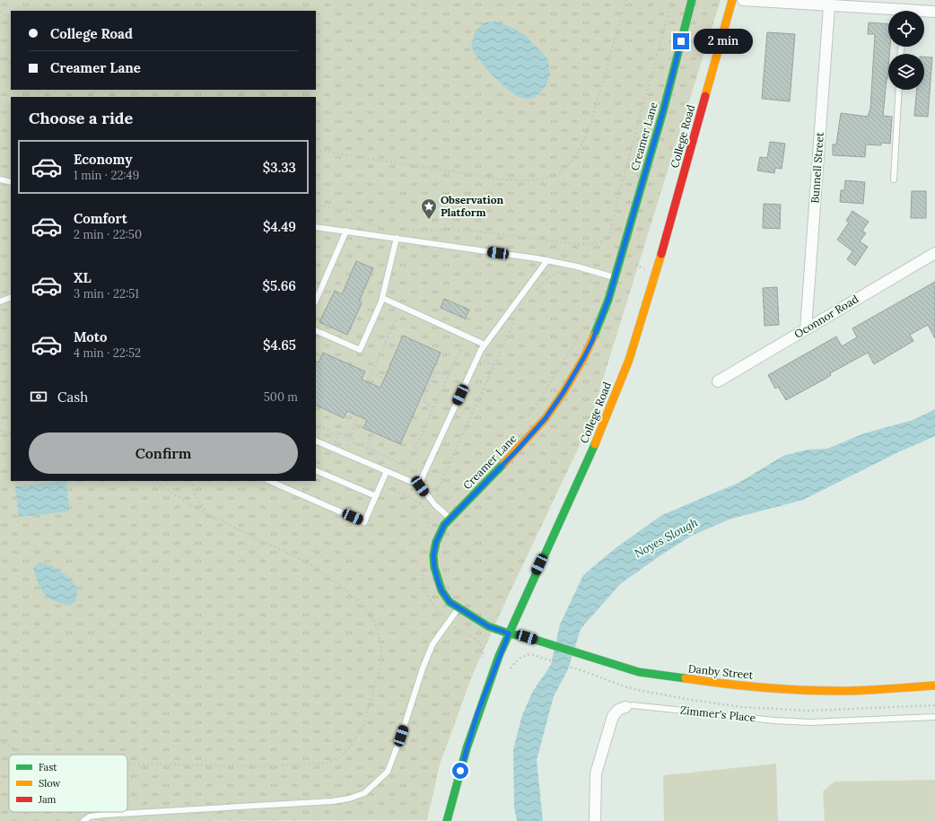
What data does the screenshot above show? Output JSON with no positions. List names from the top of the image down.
{
  "streets": {
    "street": [
      "Creamer Lane",
      "College Road",
      "Bunnell Street",
      "Oconnor Road",
      "Danby Street",
      "Zimmer's Place"
    ]
  },
  "crossings": [
    ["Creamer Lane", "College Road"],
    ["Creamer Lane", "Danby Street"],
    ["College Road", "Danby Street"],
    ["Bunnell Street", "Oconnor Road"]
  ],
  "water": ["Noyes Slough"],
  "places": {
    "place": ["Observation Platform"]
  },
  "legend": ["Fast", "Slow", "Jam"],
  "page": {
    "banner": ["College Road", "Creamer Lane"],
    "bubble": "2 min",
    "heading": "Choose a ride",
    "list": [
      {
        "name": "Economy",
        "note": "1 min · 22:49",
        "value": "$3.33"
      },
      {
        "name": "Comfort",
        "note": "2 min · 22:50",
        "value": "$4.49"
      },
      {
        "name": "XL",
        "note": "3 min · 22:51",
        "value": "$5.66"
      },
      {
        "name": "Moto",
        "note": "4 min · 22:52",
        "value": "$4.65"
      }
    ],
    "pay": ["Cash", "500 m"],
    "buttons": "Confirm"
  }
}
